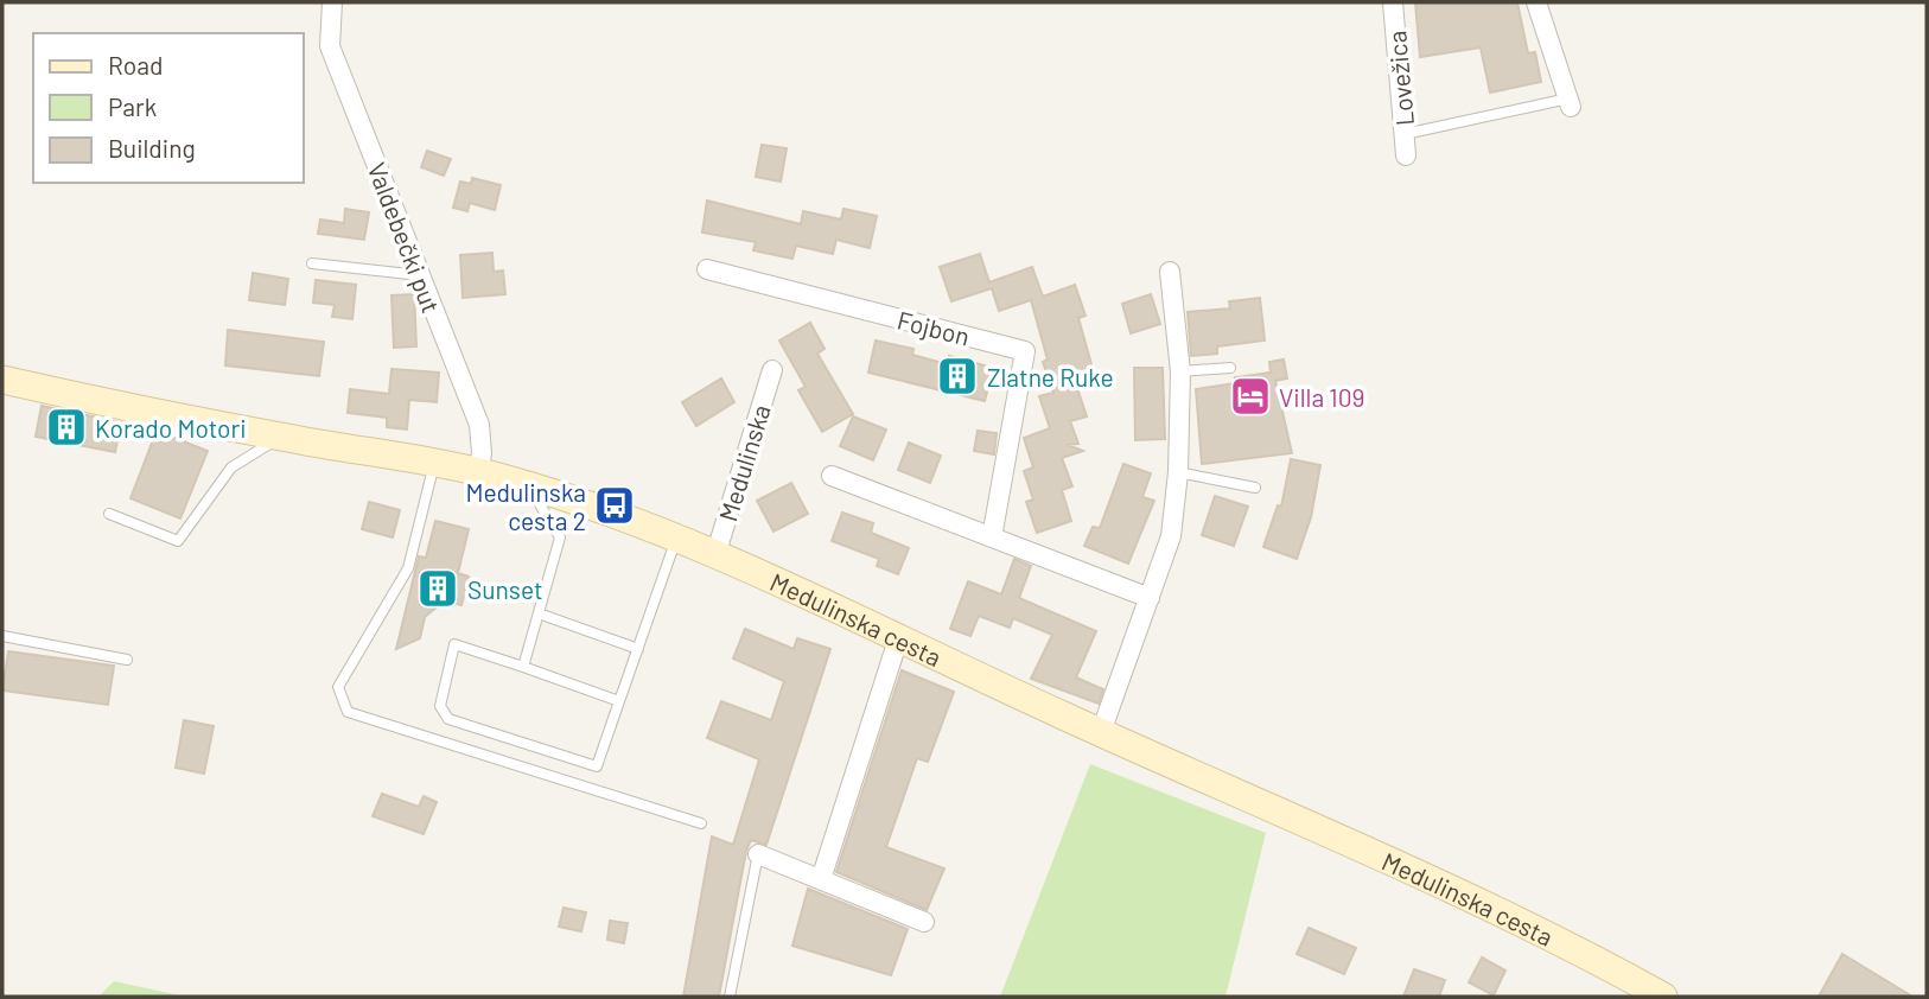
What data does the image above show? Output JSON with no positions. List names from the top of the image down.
{
  "streets": {
    "main road": ["Medulinska cesta"],
    "street": [
      "Lovežica",
      "Valdebečki put",
      "Fojbon",
      "Medulinska"
    ]
  },
  "crossings": [
    ["Valdebečki put", "Medulinska cesta"],
    ["Medulinska", "Medulinska cesta"]
  ],
  "places": {
    "building": ["Zlatne Ruke", "Korado Motori", "Sunset"],
    "hotel": ["Villa 109"],
    "bus stop": ["Medulinska cesta 2"]
  },
  "legend": ["Road", "Park", "Building"]
}
